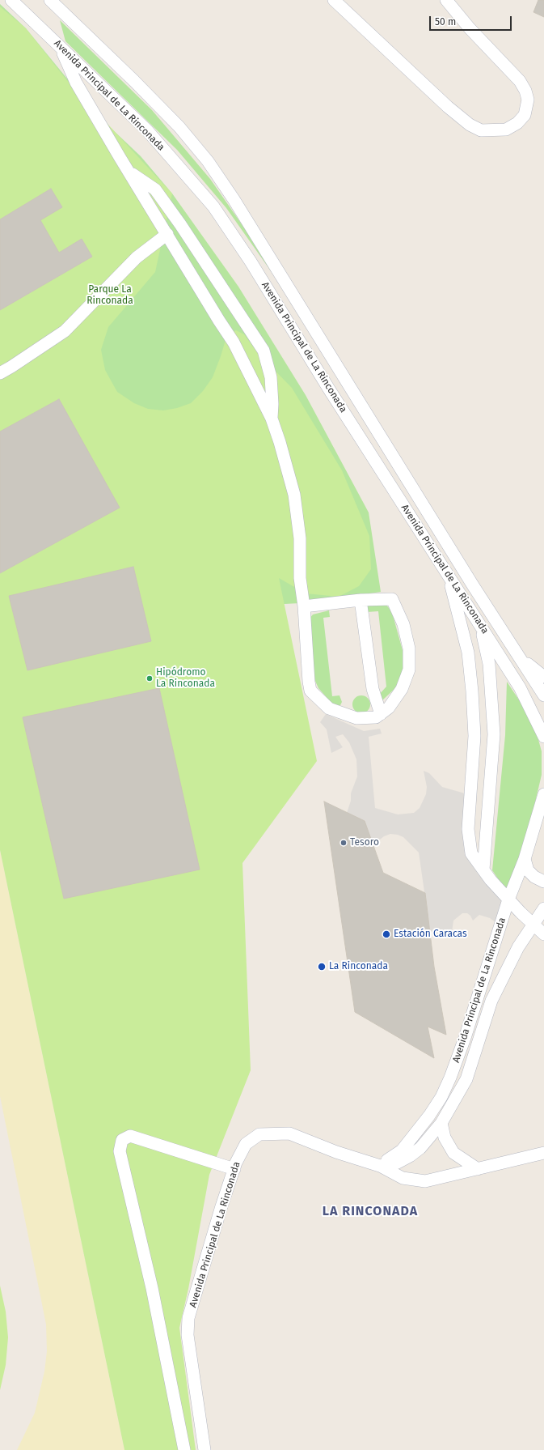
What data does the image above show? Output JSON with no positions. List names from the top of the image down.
{
  "streets": {
    "street": ["Avenida Principal de La Rinconada"]
  },
  "districts": ["LA RINCONADA"],
  "parks": ["Parque La Rinconada"],
  "places": [
    "Hipódromo La Rinconada",
    "Tesoro",
    "Estación Caracas",
    "La Rinconada"
  ],
  "scale_bar": "50 m"
}
